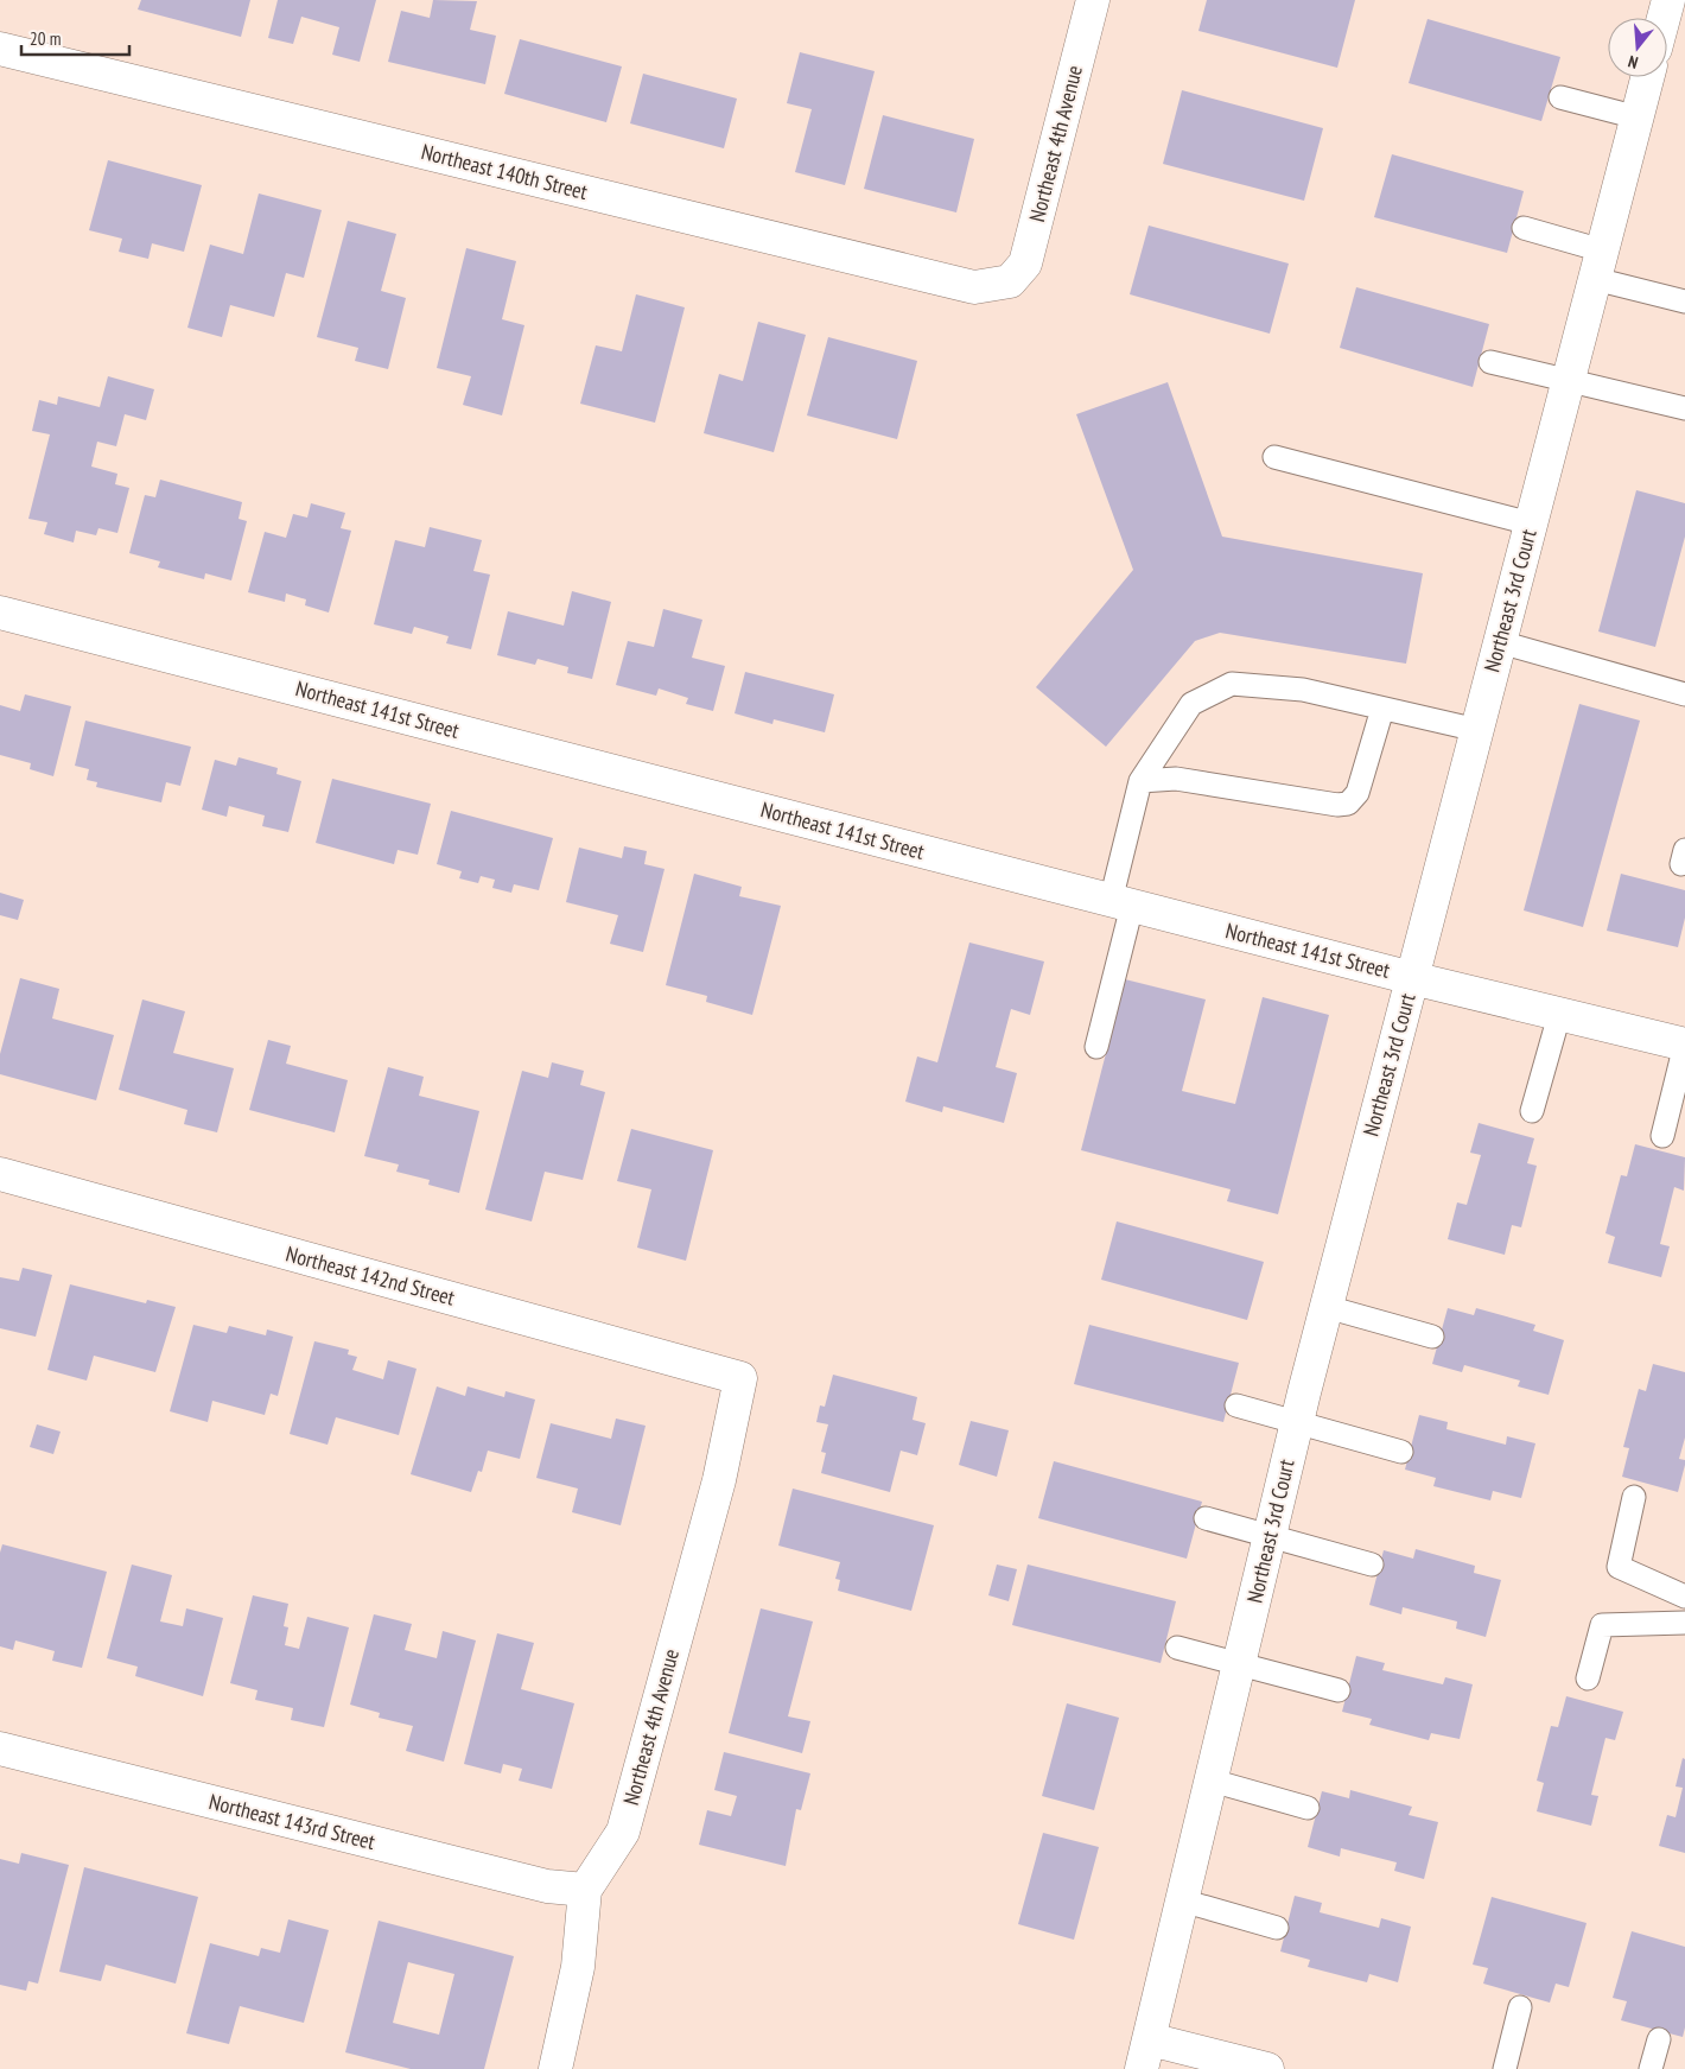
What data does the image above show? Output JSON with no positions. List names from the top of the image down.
{
  "streets": {
    "street": [
      "Northeast 4th Avenue",
      "Northeast 140th Street",
      "Northeast 3rd Court",
      "Northeast 141st Street",
      "Northeast 142nd Street",
      "Northeast 143rd Street"
    ]
  },
  "crossings": [
    ["Northeast 4th Avenue", "Northeast 140th Street"],
    ["Northeast 4th Avenue", "Northeast 142nd Street"],
    ["Northeast 4th Avenue", "Northeast 143rd Street"],
    ["Northeast 3rd Court", "Northeast 141st Street"]
  ],
  "scale_bar": "20 m",
  "north": "bottom"
}
